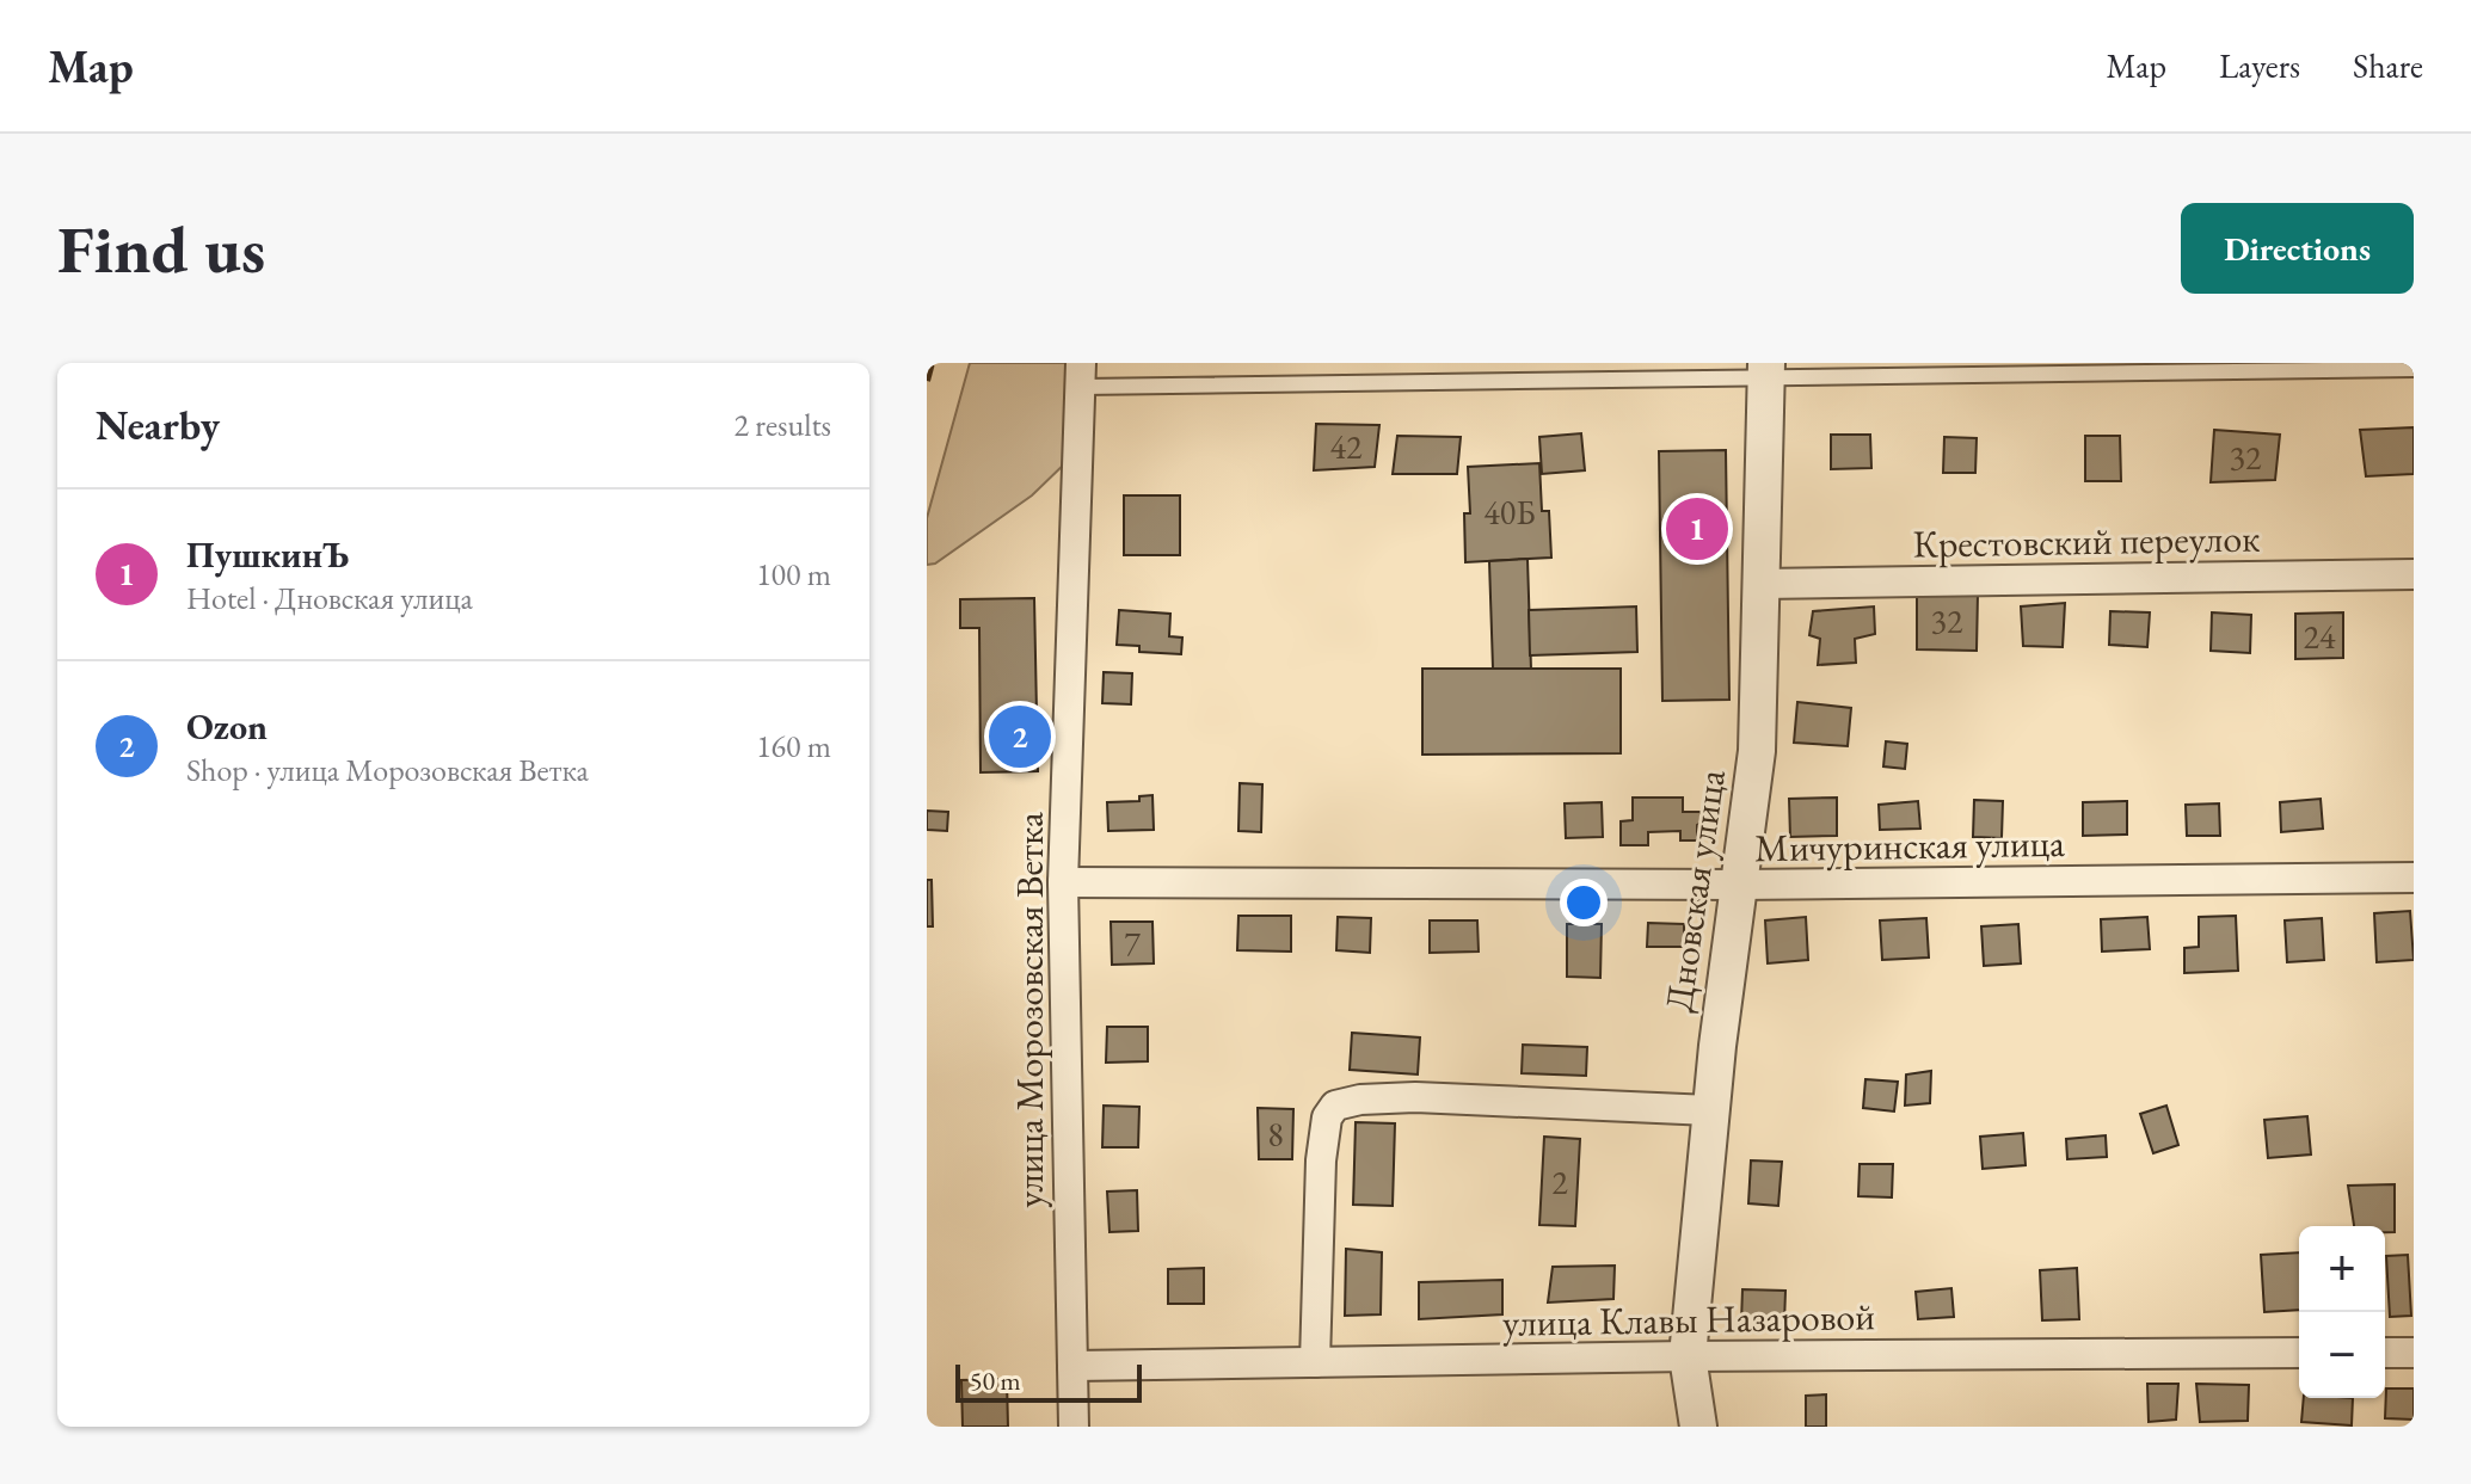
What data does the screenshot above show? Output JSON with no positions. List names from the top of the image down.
{
  "streets": {
    "street": [
      "Крестовский переулок",
      "Мичуринская улица",
      "Дновская улица",
      "улица Морозовская Ветка",
      "улица Клавы Назаровой"
    ]
  },
  "crossings": [
    ["Крестовский переулок", "Дновская улица"],
    ["Мичуринская улица", "Дновская улица"],
    ["Мичуринская улица", "улица Морозовская Ветка"],
    ["Дновская улица", "улица Клавы Назаровой"],
    ["улица Морозовская Ветка", "улица Клавы Назаровой"]
  ],
  "house_numbers": [
    "42",
    "32",
    "40Б",
    "32",
    "24",
    "7",
    "8",
    "2"
  ],
  "scale_bar": "50 m",
  "page": {
    "header": "Map",
    "nav": ["Map", "Layers", "Share"],
    "buttons": "Directions",
    "title": "Find us",
    "heading": ["Nearby", "2 results"],
    "list": [
      {
        "mark": "1",
        "name": "ПушкинЪ",
        "note": "Hotel · Дновская улица",
        "value": "100 m"
      },
      {
        "mark": "2",
        "name": "Ozon",
        "note": "Shop · улица Морозовская Ветка",
        "value": "160 m"
      }
    ],
    "pins": ["1", "2"],
    "map_buttons": ["+", "−"],
    "scale": "50 m"
  }
}
